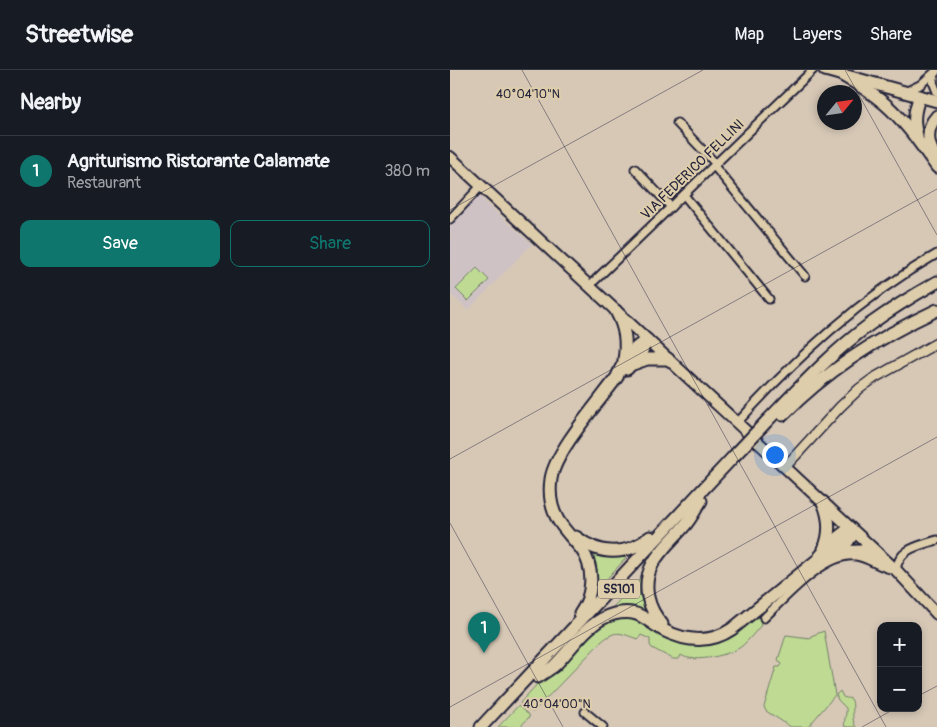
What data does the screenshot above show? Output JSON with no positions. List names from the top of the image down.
{
  "streets": {
    "main road": ["SS101"],
    "street": ["VIA FEDERICO FELLINI"]
  },
  "north": "top right",
  "page": {
    "header": "Streetwise",
    "nav": ["Map", "Layers", "Share"],
    "heading": "Nearby",
    "list": [
      {
        "mark": "1",
        "name": "Agriturismo Ristorante Calamate",
        "note": "Restaurant",
        "value": "380 m"
      }
    ],
    "buttons": ["Save", "Share"],
    "pins": "1",
    "map_buttons": ["+", "−"]
  },
  "coordinates": ["40°04'10\"N", "40°04'00\"N"]
}
